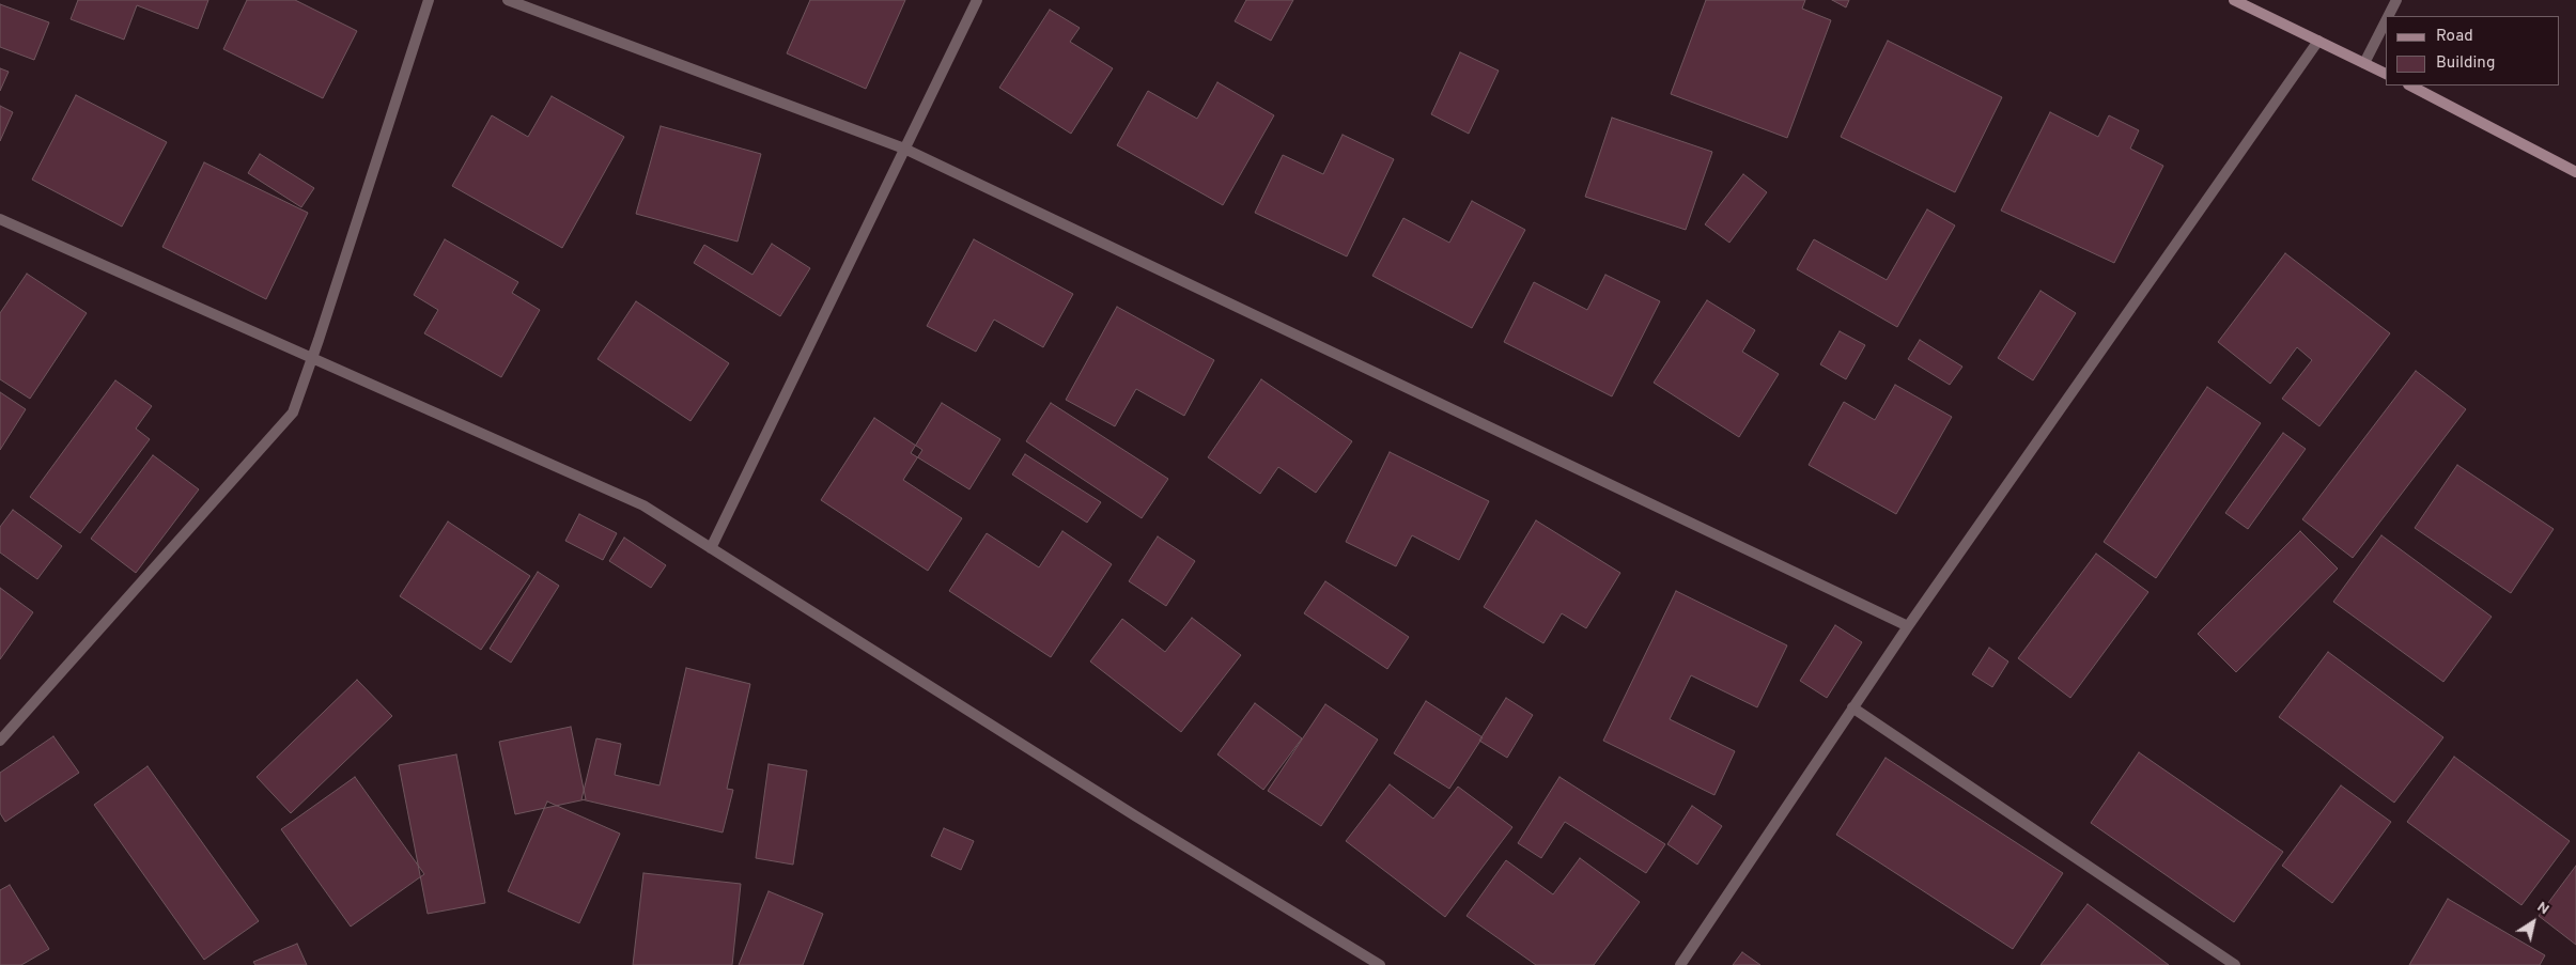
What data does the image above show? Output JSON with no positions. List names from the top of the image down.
{
  "legend": ["Road", "Building"],
  "north": "top right"
}
